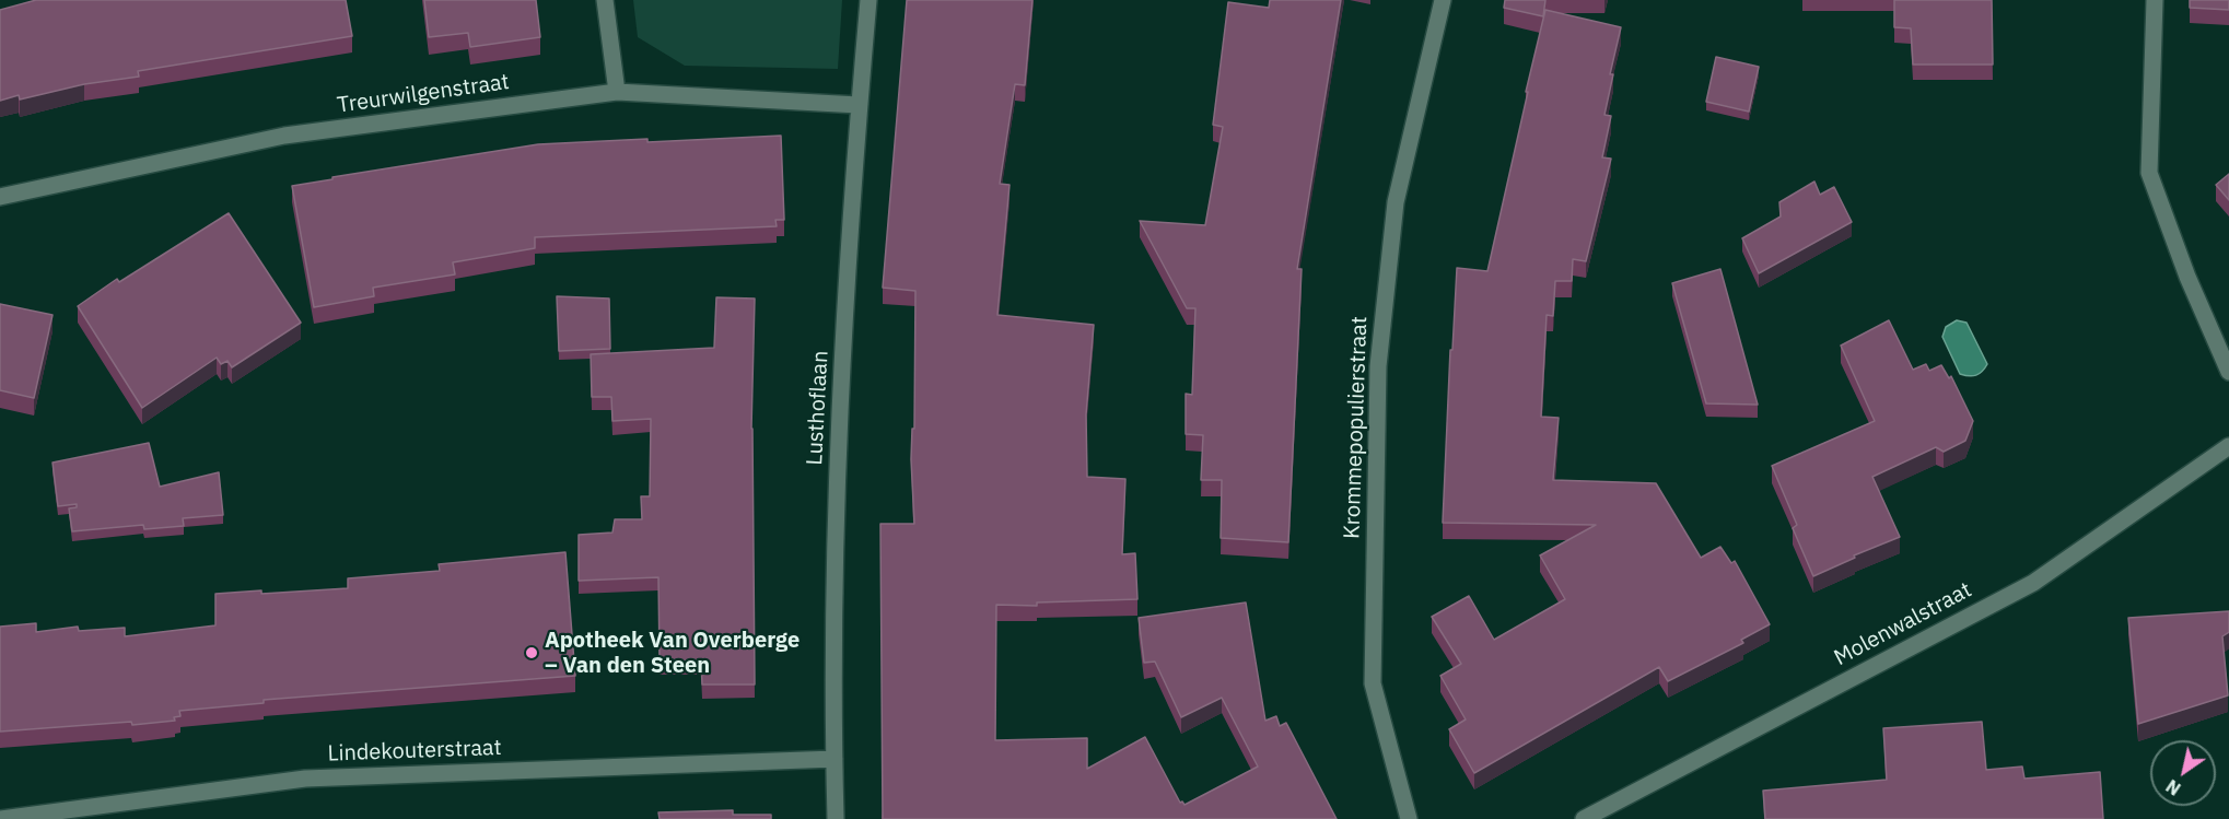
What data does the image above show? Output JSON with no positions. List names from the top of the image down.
{
  "streets": {
    "street": [
      "Treurwilgenstraat",
      "Lusthoflaan",
      "Krommepopulierstraat",
      "Molenwalstraat",
      "Lindekouterstraat"
    ]
  },
  "crossings": [
    ["Treurwilgenstraat", "Lusthoflaan"],
    ["Lusthoflaan", "Lindekouterstraat"]
  ],
  "places": ["Apotheek Van Overberge – Van den Steen"],
  "north": "bottom left"
}
